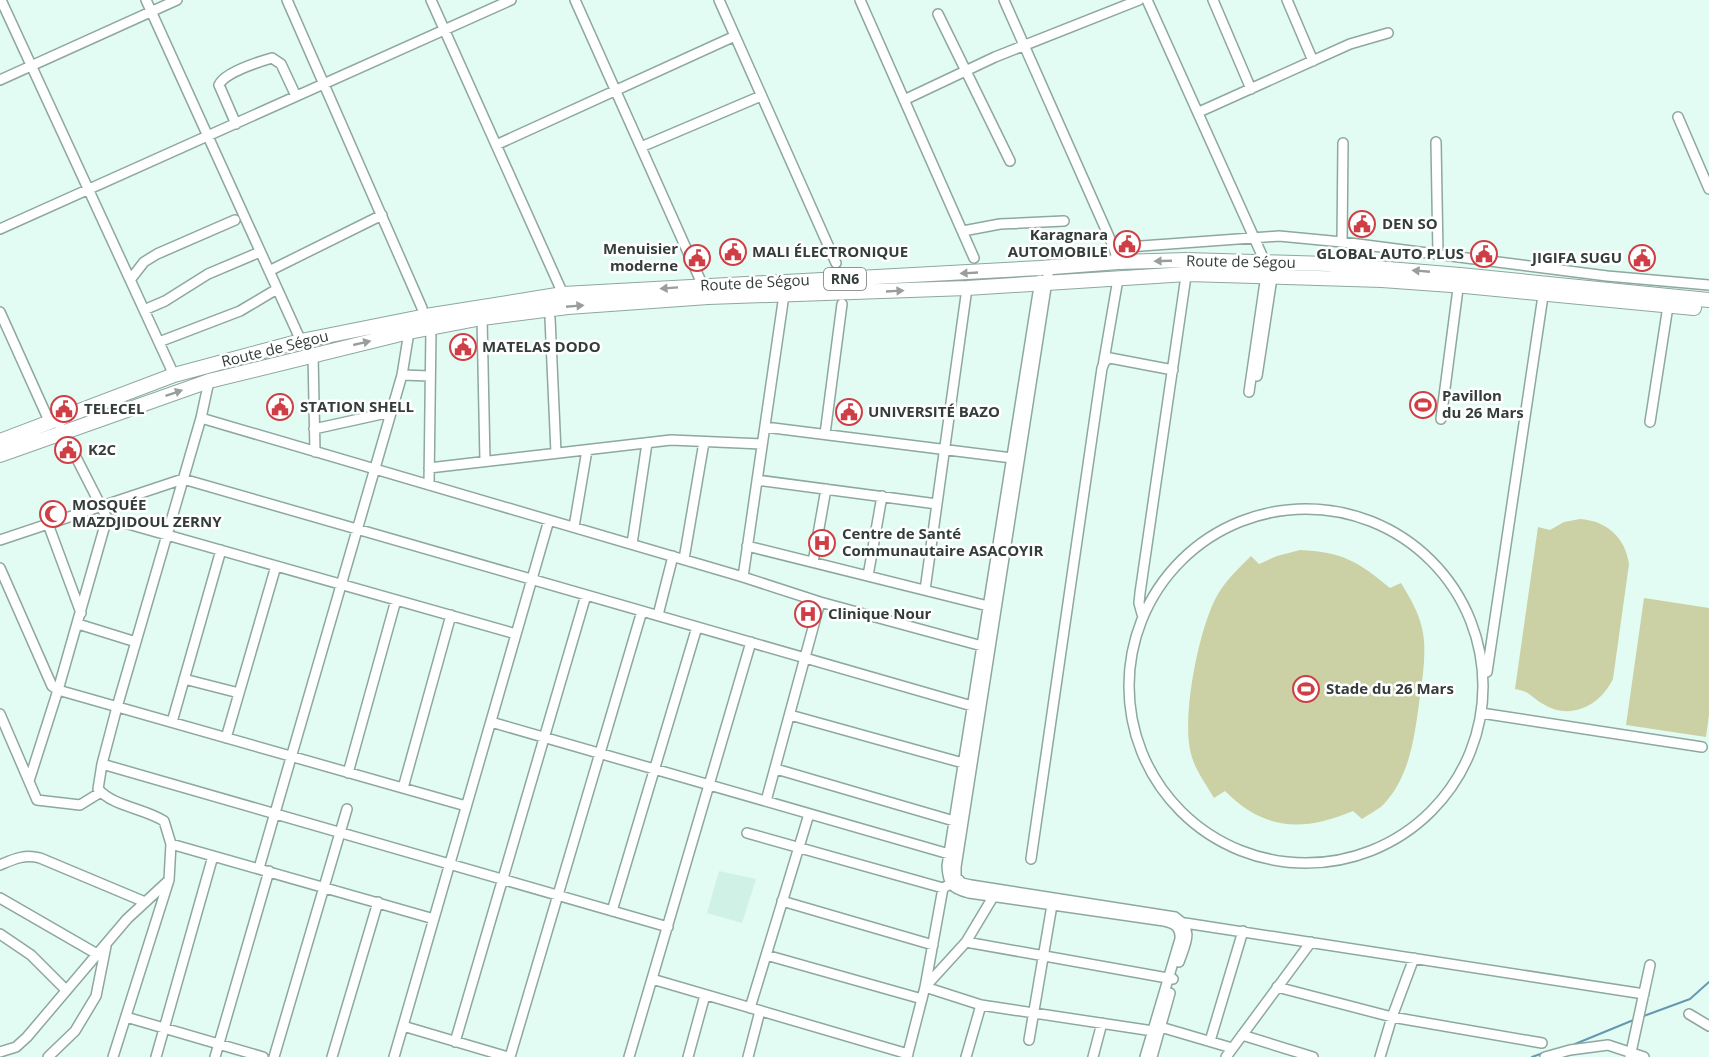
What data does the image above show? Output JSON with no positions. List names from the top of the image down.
{
  "streets": {
    "highway": ["Route de Ségou", "RN6"]
  },
  "places": {
    "public building": [
      "DEN SO",
      "Karagnara AUTOMOBILE",
      "MALI ÉLECTRONIQUE",
      "GLOBAL AUTO PLUS",
      "Menuisier moderne",
      "JIGIFA SUGU",
      "MATELAS DODO",
      "STATION SHELL",
      "TELECEL",
      "UNIVERSITÉ BAZO",
      "K2C"
    ],
    "sports": ["Pavillon du 26 Mars", "Stade du 26 Mars"],
    "mosque": ["MOSQUÉE MAZDJIDOUL ZERNY"],
    "hospital": ["Centre de Santé Communautaire ASACOYIR", "Clinique Nour"]
  }
}
